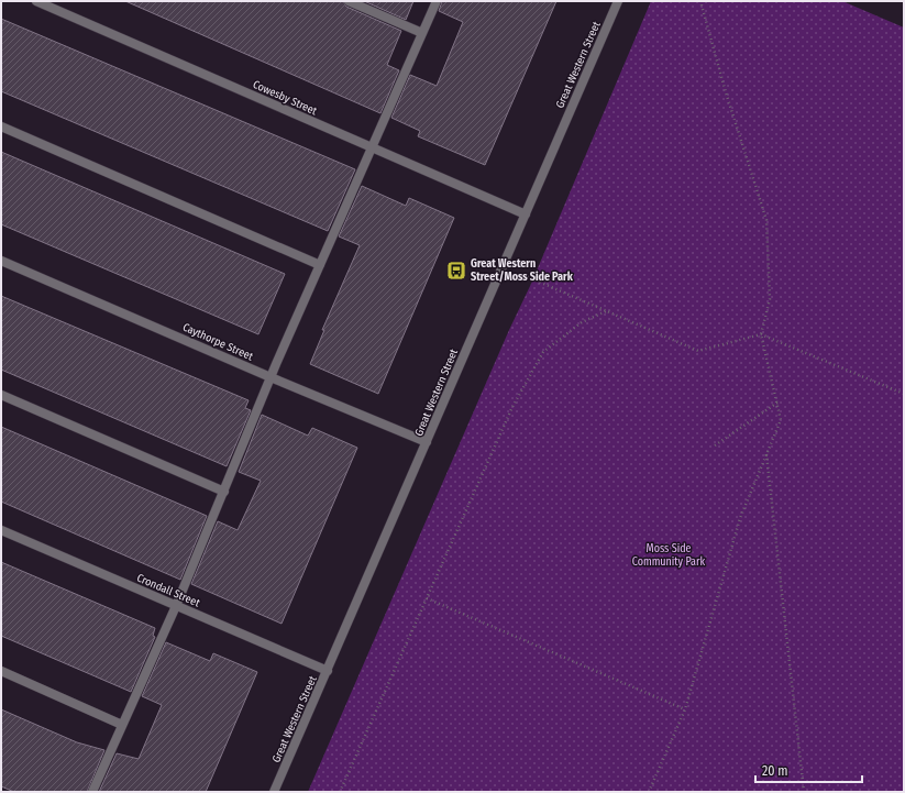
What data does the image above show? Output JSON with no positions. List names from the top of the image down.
{
  "streets": {
    "street": [
      "Great Western Street",
      "Cowesby Street",
      "Caythorpe Street",
      "Crondall Street"
    ]
  },
  "crossings": [
    ["Great Western Street", "Cowesby Street"],
    ["Great Western Street", "Caythorpe Street"],
    ["Great Western Street", "Crondall Street"]
  ],
  "parks": ["Moss Side Community Park"],
  "places": {
    "bus stop": ["Great Western Street/Moss Side Park"]
  },
  "scale_bar": "20 m"
}
